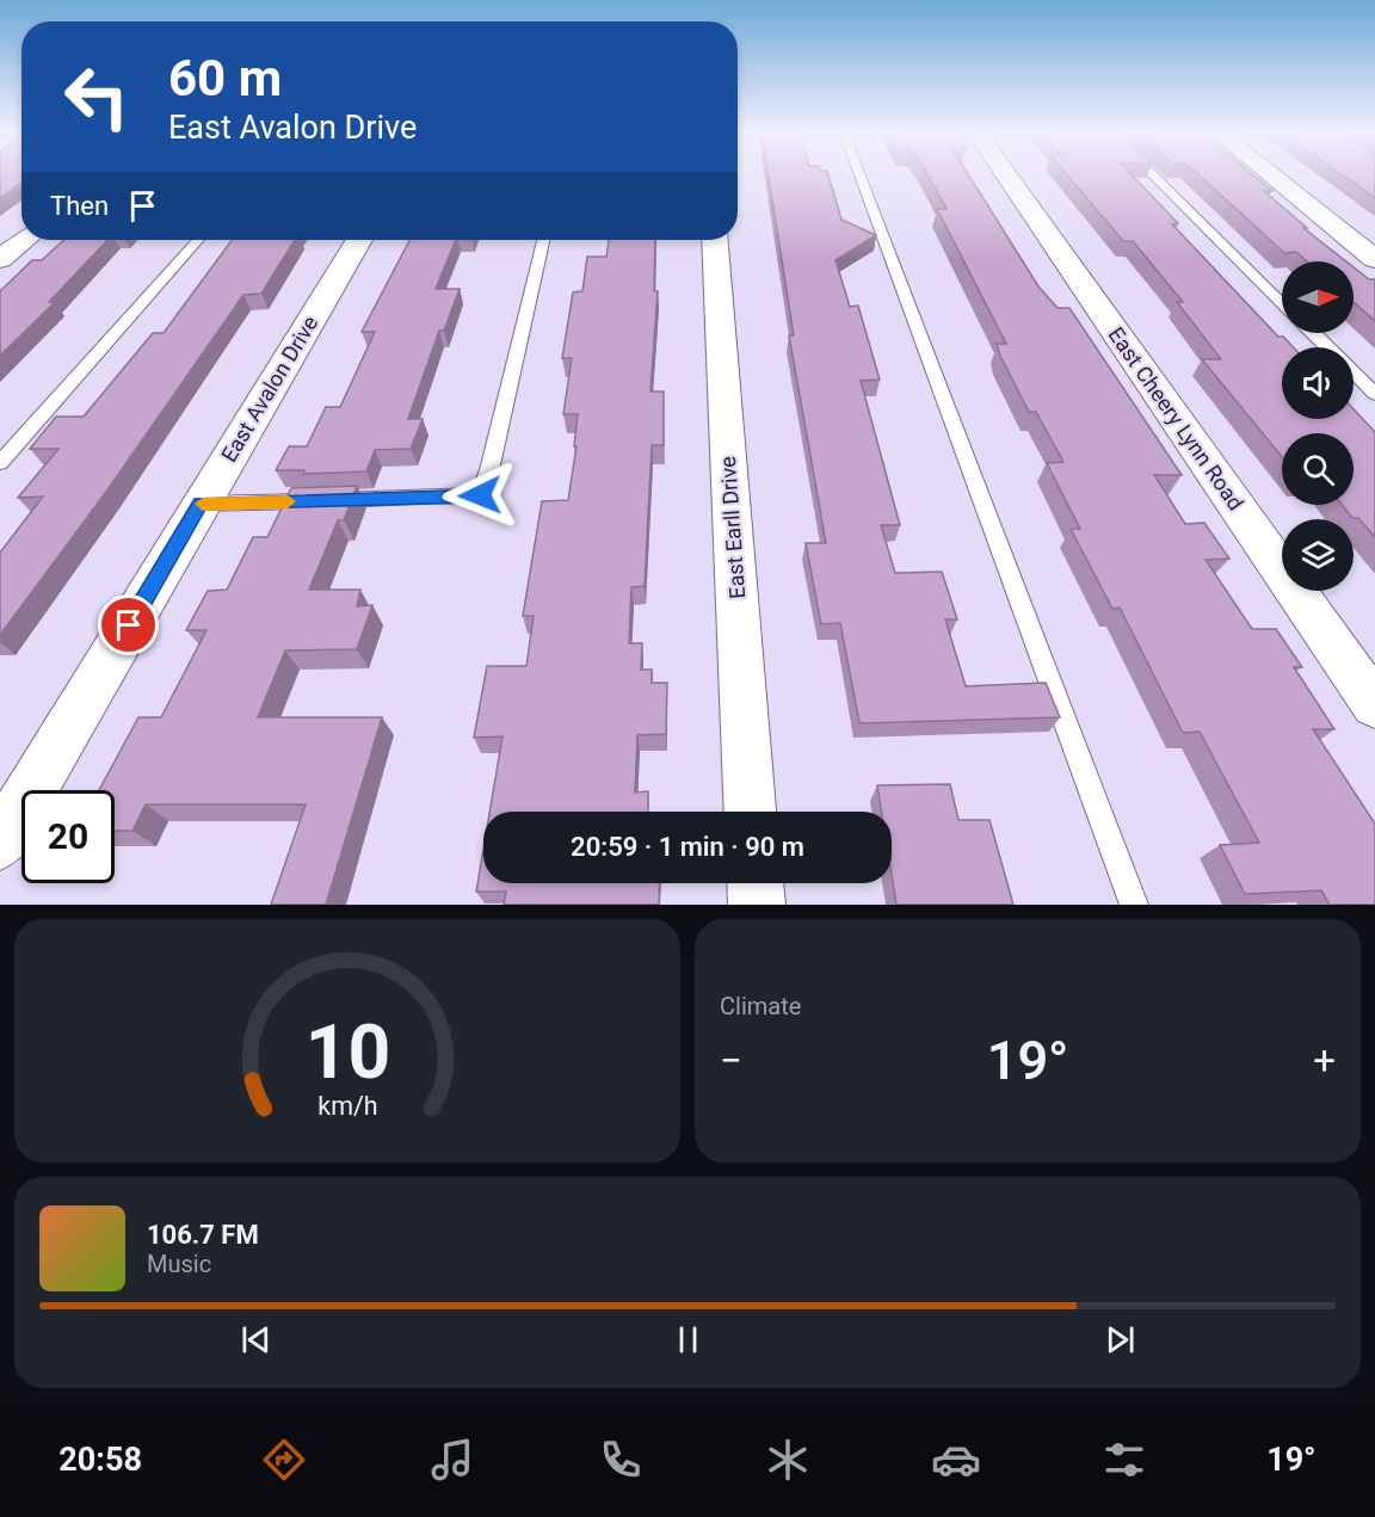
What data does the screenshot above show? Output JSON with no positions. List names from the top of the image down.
{
  "streets": {
    "street": ["East Avalon Drive", "East Cheery Lynn Road", "East Earll Drive"]
  },
  "north": "right",
  "page": {
    "turn": ["60 m", "East Avalon Drive"],
    "then": "Then",
    "limit": "20",
    "trip": "20:59 · 1 min · 90 m",
    "tile": "Climate",
    "heat": ["−", "19°", "+"],
    "song": ["106.7 FM", "Music"],
    "tabs": ["20:58", "19°"],
    "gauge": ["10", "km/h"]
  }
}
